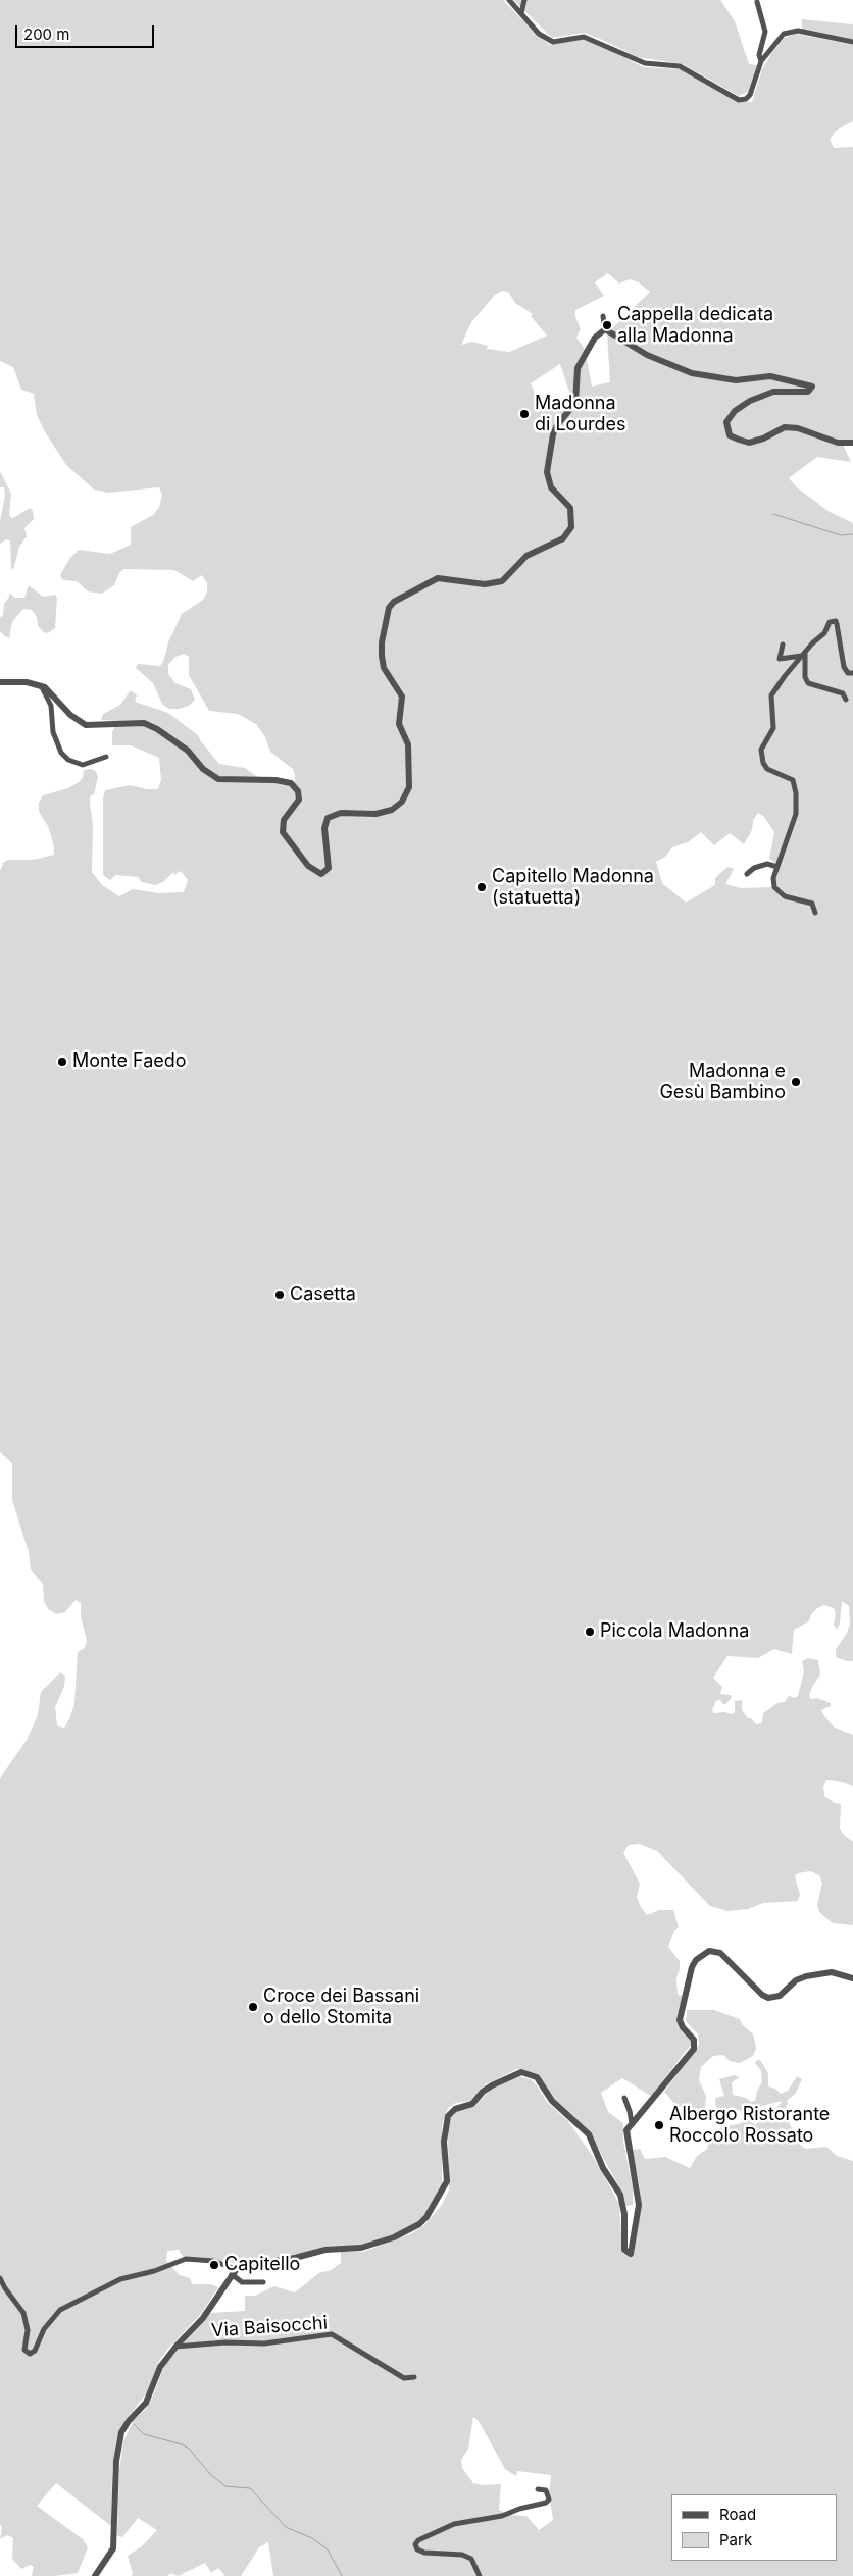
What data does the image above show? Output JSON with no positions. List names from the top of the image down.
{
  "streets": {
    "street": ["Via Baisocchi"]
  },
  "places": [
    "Cappella dedicata alla Madonna",
    "Madonna di Lourdes",
    "Capitello Madonna (statuetta)",
    "Monte Faedo",
    "Madonna e Gesù Bambino",
    "Casetta",
    "Piccola Madonna",
    "Croce dei Bassani o dello Stomita",
    "Albergo Ristorante Roccolo Rossato",
    "Capitello"
  ],
  "legend": ["Road", "Park"],
  "scale_bar": "200 m"
}
